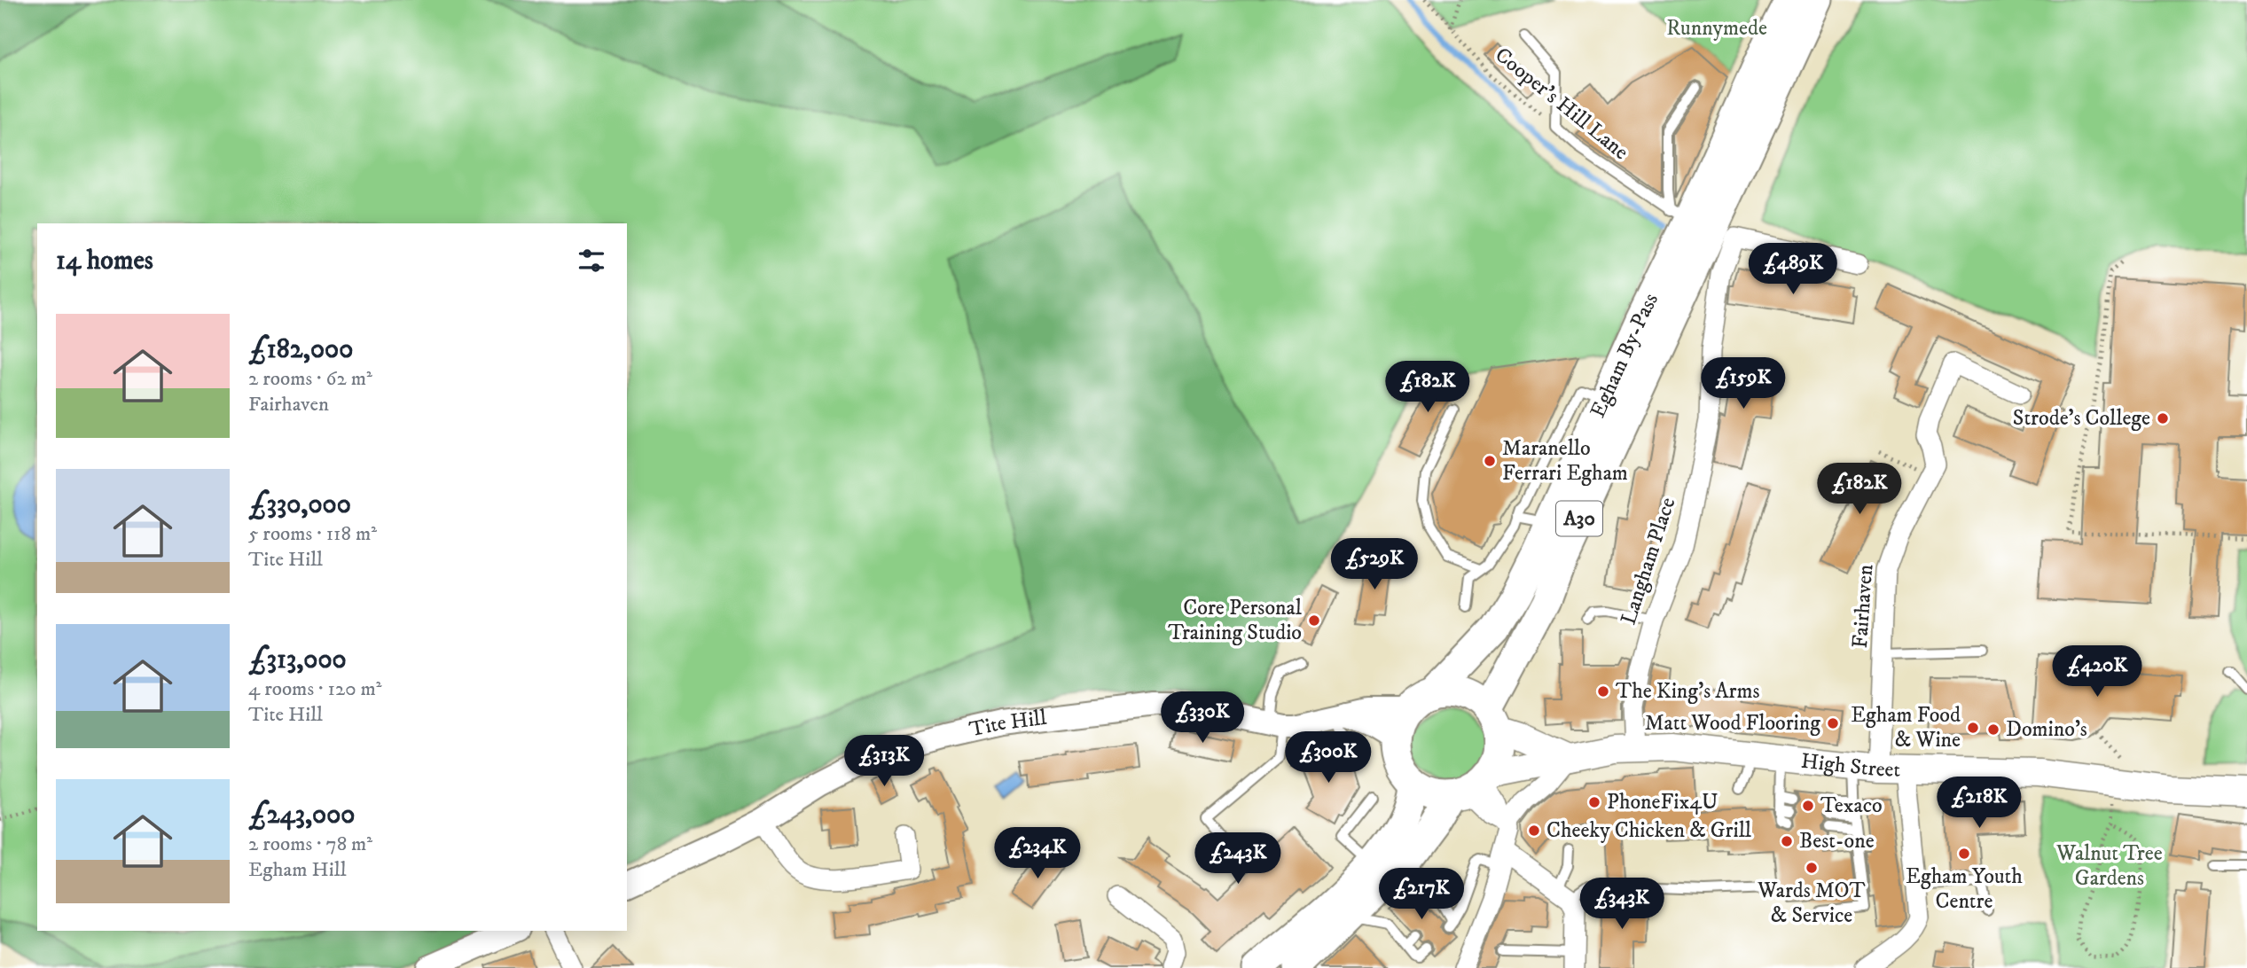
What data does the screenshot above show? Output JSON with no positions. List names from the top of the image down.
{
  "streets": {
    "main road": ["Egham By-Pass", "A30", "High Street"],
    "street": ["Langham Place", "Fairhaven", "Tite Hill"],
    "lane": ["Cooper's Hill Lane"]
  },
  "crossings": [
    ["Cooper's Hill Lane", "Egham By-Pass"],
    ["Egham By-Pass", "Tite Hill"],
    ["Egham By-Pass", "High Street"],
    ["Langham Place", "High Street"],
    ["Fairhaven", "High Street"],
    ["Tite Hill", "High Street"]
  ],
  "parks": ["Runnymede", "Walnut Tree Gardens"],
  "places": [
    "Strode's College",
    "Maranello Ferrari Egham",
    "Core Personal Training Studio",
    "The King's Arms",
    "Matt Wood Flooring",
    "Egham Food & Wine",
    "Domino's",
    "PhoneFix4U",
    "Texaco",
    "Cheeky Chicken & Grill",
    "Best-one",
    "Egham Youth Centre",
    "Wards MOT & Service"
  ],
  "page": {
    "heading": "14 homes",
    "price": [
      "£489K",
      "£159K",
      "£182K",
      "£182K",
      "£529K",
      "£420K",
      "£330K",
      "£300K",
      "£313K",
      "£218K",
      "£234K",
      "£243K",
      "£217K",
      "£343K"
    ],
    "list": [
      {
        "name": "£182,000",
        "note": "2 rooms · 62 m² · Fairhaven"
      },
      {
        "name": "£330,000",
        "note": "5 rooms · 118 m² · Tite Hill"
      },
      {
        "name": "£313,000",
        "note": "4 rooms · 120 m² · Tite Hill"
      },
      {
        "name": "£243,000",
        "note": "2 rooms · 78 m² · Egham Hill"
      }
    ]
  }
}
